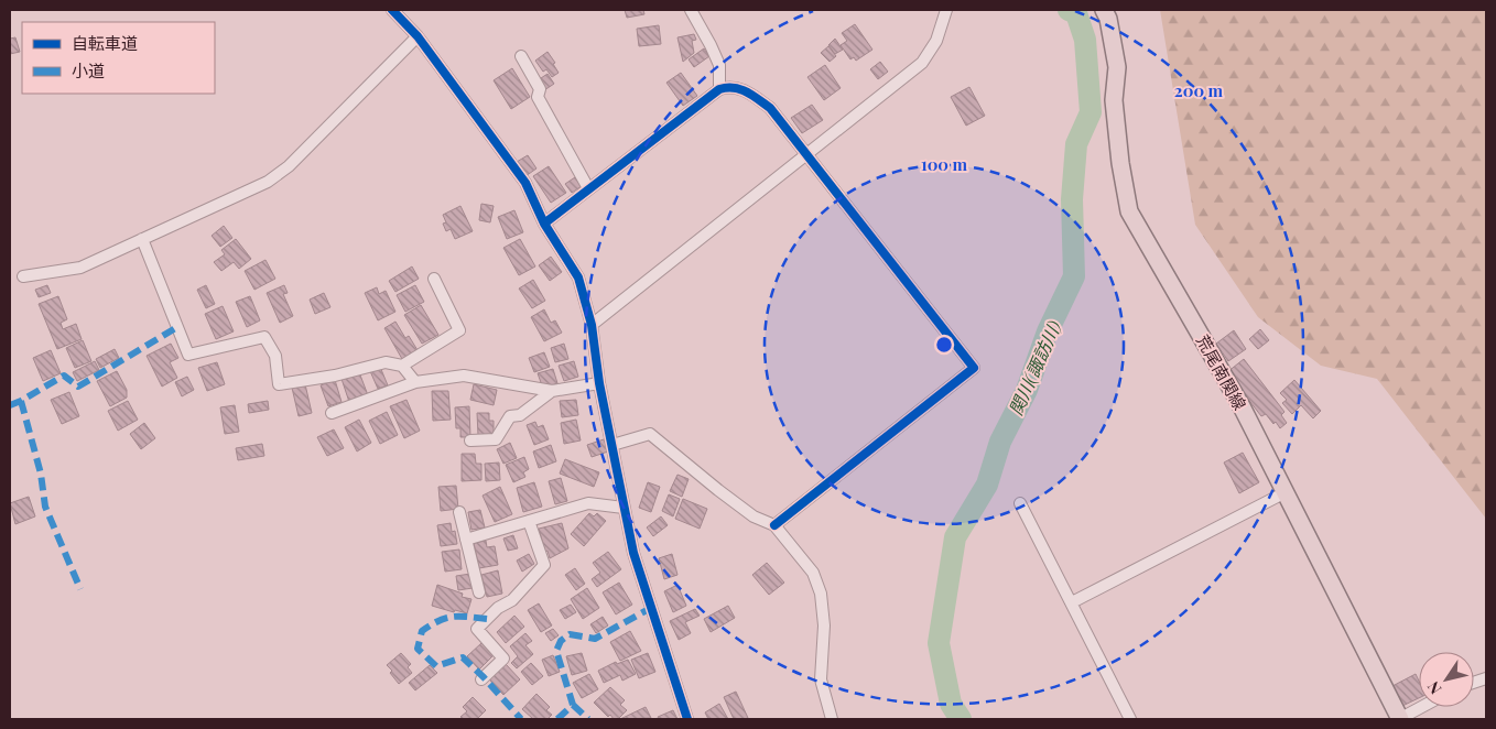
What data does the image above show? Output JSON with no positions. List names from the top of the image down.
{
  "streets": {
    "main road": ["荒尾南関線"]
  },
  "water": ["関川(諏訪川)"],
  "legend": ["自転車道", "小道"],
  "north": "bottom left",
  "rings": ["200 m", "100 m"]
}
